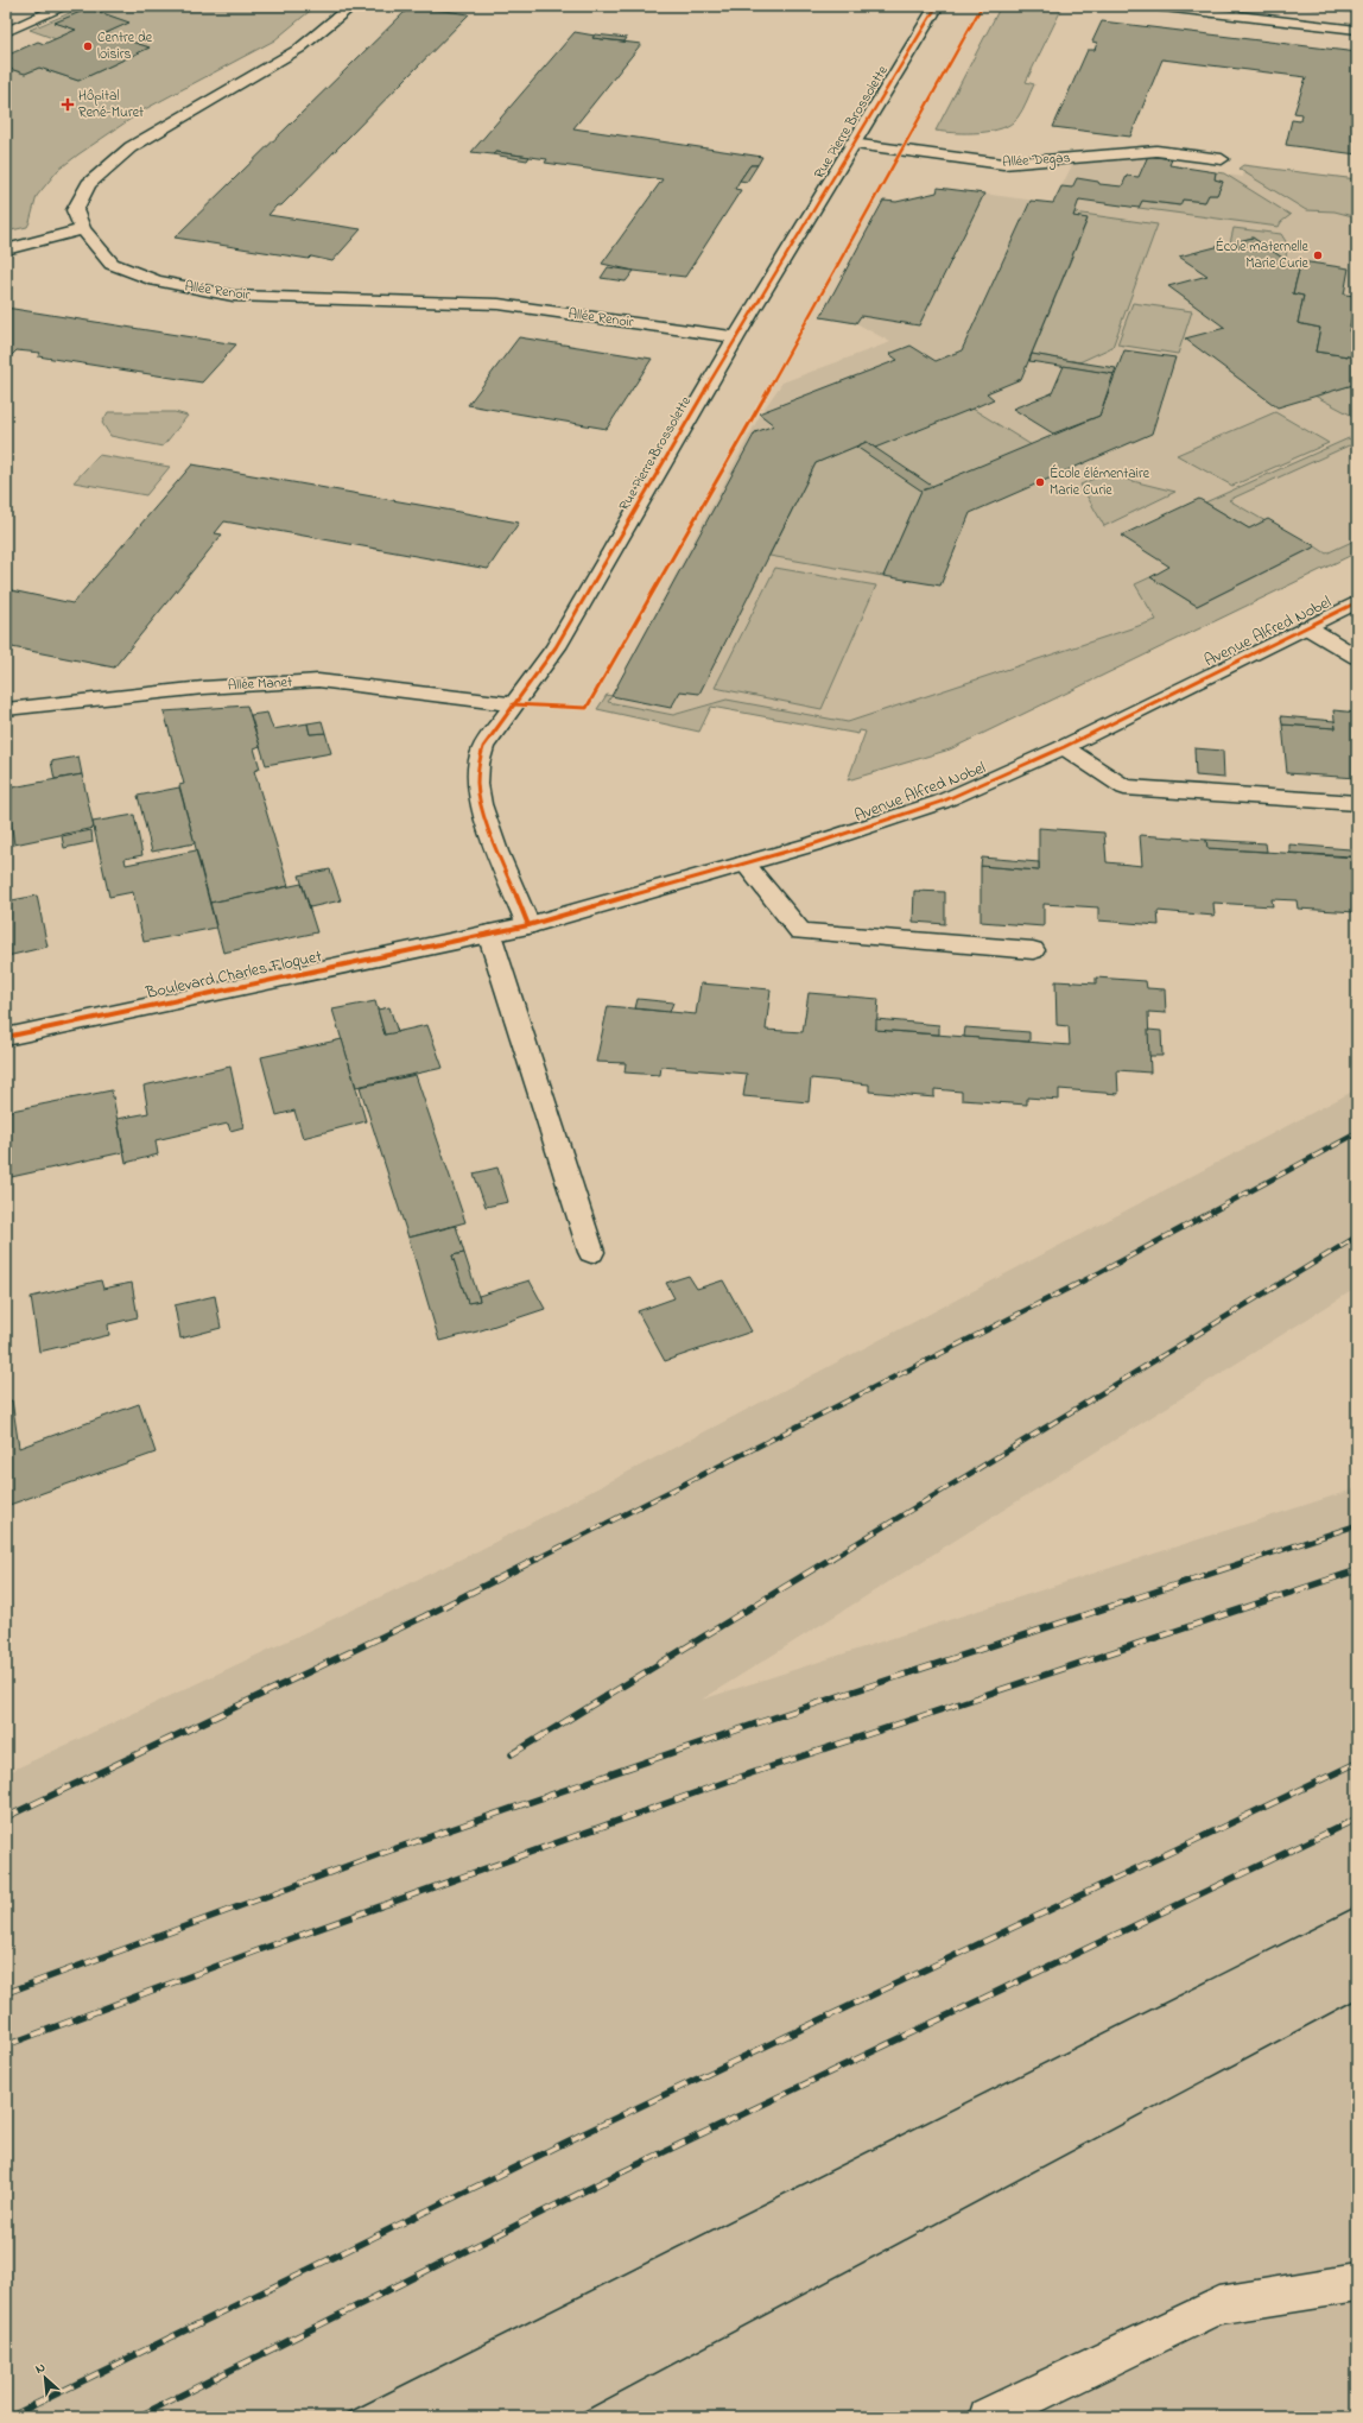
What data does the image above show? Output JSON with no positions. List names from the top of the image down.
{
  "streets": {
    "street": [
      "Rue Pierre Brossolette",
      "Allée Degas",
      "Allée Renoir",
      "Avenue Alfred Nobel",
      "Allée Manet",
      "Boulevard Charles Floquet"
    ]
  },
  "crossings": [
    ["Rue Pierre Brossolette", "Allée Degas"],
    ["Rue Pierre Brossolette", "Allée Renoir"],
    ["Rue Pierre Brossolette", "Avenue Alfred Nobel"],
    ["Rue Pierre Brossolette", "Allée Manet"],
    ["Avenue Alfred Nobel", "Boulevard Charles Floquet"]
  ],
  "places": {
    "other": ["Centre de loisirs", "École maternelle Marie Curie", "École élémentaire Marie Curie"],
    "health": ["Hôpital René-Muret"]
  },
  "north": "top left"
}
